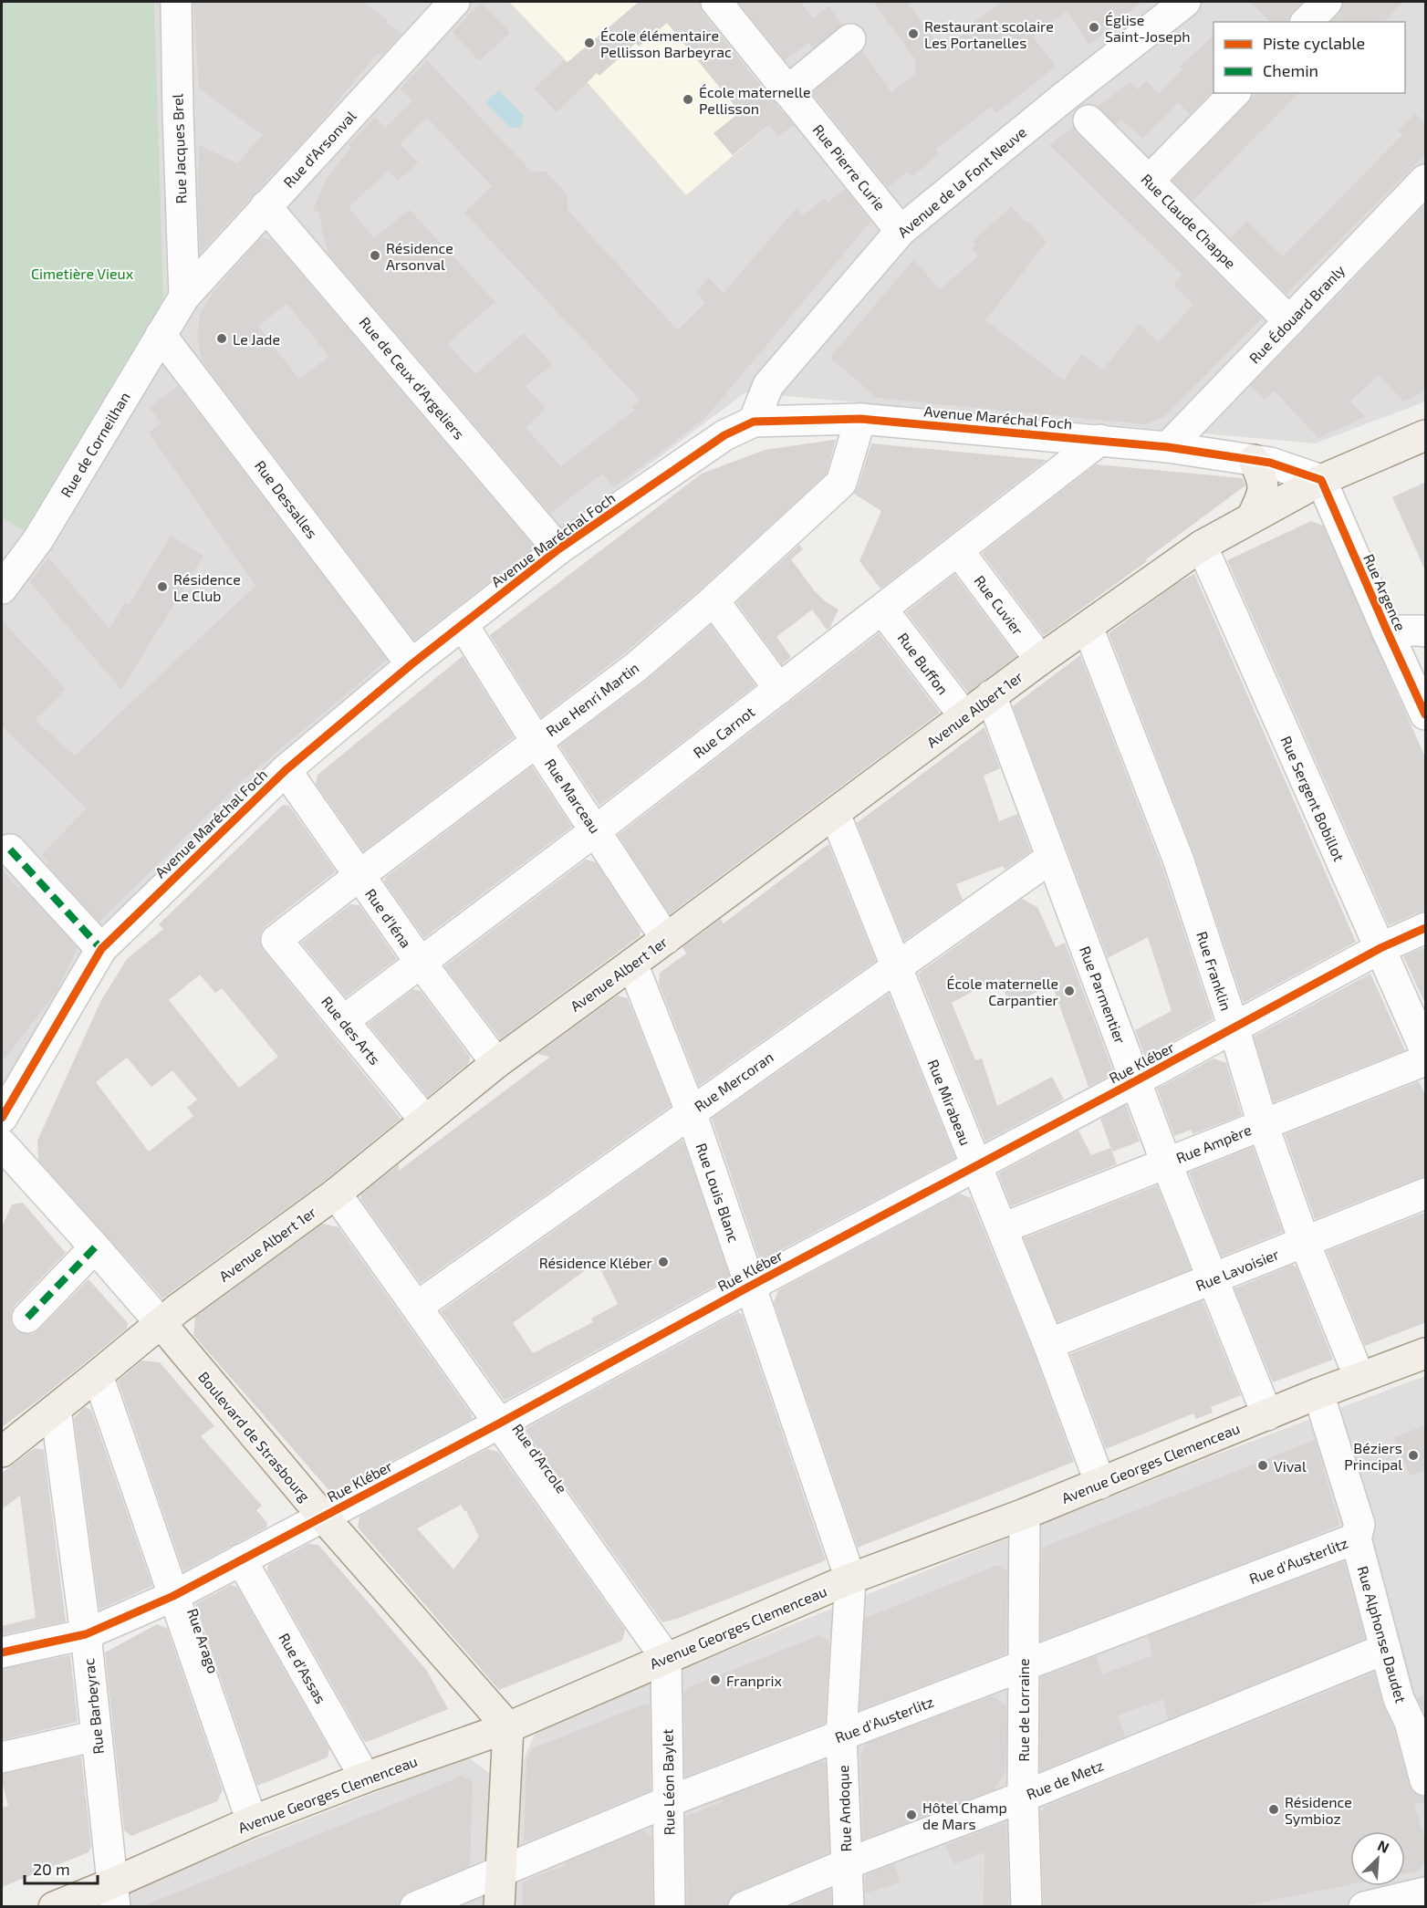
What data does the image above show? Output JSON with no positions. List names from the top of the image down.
{
  "streets": {
    "main road": ["Avenue Albert 1er", "Boulevard de Strasbourg", "Avenue Georges Clemenceau"],
    "street": [
      "Rue Jacques Brel",
      "Rue d'Arsonval",
      "Rue Pierre Curie",
      "Avenue de la Font Neuve",
      "Rue Claude Chappe",
      "Rue Édouard Branly",
      "Rue de Ceux d'Argeliers",
      "Avenue Maréchal Foch",
      "Rue de Corneilhan",
      "Rue Dessalles",
      "Rue Argence",
      "Rue Cuvier",
      "Rue Buffon",
      "Rue Henri Martin",
      "Rue Carnot",
      "Rue Marceau",
      "Rue Sergent Bobillot",
      "Rue d'Iéna",
      "Rue Franklin",
      "Rue Parmentier",
      "Rue des Arts",
      "Rue Kléber",
      "Rue Mercoran",
      "Rue Mirabeau",
      "Rue Ampère",
      "Rue Louis Blanc",
      "Rue Lavoisier",
      "Rue d'Arcole",
      "Rue d'Austerlitz",
      "Rue Alphonse Daudet",
      "Rue Arago",
      "Rue d'Assas",
      "Rue Barbeyrac",
      "Rue de Lorraine",
      "Rue de Metz",
      "Rue Léon Baylet",
      "Rue Andoque"
    ]
  },
  "crossings": [
    ["Rue Jacques Brel", "Rue d'Arsonval"],
    ["Rue Jacques Brel", "Rue de Corneilhan"],
    ["Rue d'Arsonval", "Rue de Ceux d'Argeliers"],
    ["Rue d'Arsonval", "Rue de Corneilhan"],
    ["Rue Pierre Curie", "Avenue de la Font Neuve"],
    ["Avenue de la Font Neuve", "Avenue Maréchal Foch"],
    ["Rue Claude Chappe", "Rue Édouard Branly"],
    ["Rue Édouard Branly", "Avenue Maréchal Foch"],
    ["Rue de Ceux d'Argeliers", "Avenue Maréchal Foch"],
    ["Avenue Maréchal Foch", "Rue Dessalles"],
    ["Avenue Maréchal Foch", "Rue Argence"],
    ["Avenue Maréchal Foch", "Rue Henri Martin"],
    ["Avenue Maréchal Foch", "Avenue Albert 1er"],
    ["Avenue Maréchal Foch", "Rue Carnot"],
    ["Avenue Maréchal Foch", "Rue Marceau"],
    ["Avenue Maréchal Foch", "Rue d'Iéna"],
    ["Rue de Corneilhan", "Rue Dessalles"],
    ["Rue Argence", "Avenue Albert 1er"],
    ["Rue Cuvier", "Avenue Albert 1er"],
    ["Rue Cuvier", "Rue Carnot"],
    ["Rue Buffon", "Avenue Albert 1er"],
    ["Rue Buffon", "Rue Carnot"],
    ["Rue Henri Martin", "Rue Marceau"],
    ["Rue Henri Martin", "Rue d'Iéna"],
    ["Rue Henri Martin", "Rue des Arts"],
    ["Avenue Albert 1er", "Rue Marceau"],
    ["Avenue Albert 1er", "Rue Sergent Bobillot"],
    ["Avenue Albert 1er", "Rue d'Iéna"],
    ["Avenue Albert 1er", "Rue Franklin"],
    ["Avenue Albert 1er", "Rue Parmentier"],
    ["Avenue Albert 1er", "Rue des Arts"],
    ["Avenue Albert 1er", "Rue Mirabeau"],
    ["Avenue Albert 1er", "Rue Louis Blanc"],
    ["Avenue Albert 1er", "Boulevard de Strasbourg"],
    ["Avenue Albert 1er", "Rue d'Arcole"],
    ["Avenue Albert 1er", "Rue Arago"],
    ["Avenue Albert 1er", "Rue Barbeyrac"],
    ["Rue Carnot", "Rue Marceau"],
    ["Rue Carnot", "Rue d'Iéna"],
    ["Rue Carnot", "Rue des Arts"],
    ["Rue Sergent Bobillot", "Rue Kléber"],
    ["Rue Franklin", "Rue Kléber"],
    ["Rue Franklin", "Rue Ampère"],
    ["Rue Franklin", "Rue Lavoisier"],
    ["Rue Franklin", "Avenue Georges Clemenceau"],
    ["Rue Parmentier", "Rue Kléber"],
    ["Rue Parmentier", "Rue Mercoran"],
    ["Rue Parmentier", "Rue Ampère"],
    ["Rue Parmentier", "Rue Lavoisier"],
    ["Rue Parmentier", "Avenue Georges Clemenceau"],
    ["Rue Kléber", "Rue Mirabeau"],
    ["Rue Kléber", "Rue Louis Blanc"],
    ["Rue Kléber", "Boulevard de Strasbourg"],
    ["Rue Kléber", "Rue d'Arcole"],
    ["Rue Kléber", "Rue Arago"],
    ["Rue Kléber", "Rue d'Assas"],
    ["Rue Kléber", "Rue Barbeyrac"],
    ["Rue Mercoran", "Rue Mirabeau"],
    ["Rue Mercoran", "Rue Louis Blanc"],
    ["Rue Mercoran", "Rue d'Arcole"],
    ["Rue Mirabeau", "Rue Ampère"],
    ["Rue Mirabeau", "Rue Lavoisier"],
    ["Rue Mirabeau", "Avenue Georges Clemenceau"],
    ["Rue Louis Blanc", "Avenue Georges Clemenceau"],
    ["Rue Louis Blanc", "Rue Andoque"],
    ["Boulevard de Strasbourg", "Avenue Georges Clemenceau"],
    ["Rue d'Arcole", "Avenue Georges Clemenceau"],
    ["Rue d'Arcole", "Rue Léon Baylet"],
    ["Avenue Georges Clemenceau", "Rue Alphonse Daudet"],
    ["Avenue Georges Clemenceau", "Rue Arago"],
    ["Avenue Georges Clemenceau", "Rue d'Assas"],
    ["Avenue Georges Clemenceau", "Rue Barbeyrac"],
    ["Avenue Georges Clemenceau", "Rue de Lorraine"],
    ["Avenue Georges Clemenceau", "Rue Léon Baylet"],
    ["Avenue Georges Clemenceau", "Rue Andoque"],
    ["Rue d'Austerlitz", "Rue Alphonse Daudet"],
    ["Rue d'Austerlitz", "Rue de Lorraine"],
    ["Rue d'Austerlitz", "Rue Léon Baylet"],
    ["Rue d'Austerlitz", "Rue Andoque"],
    ["Rue Alphonse Daudet", "Rue de Metz"],
    ["Rue de Lorraine", "Rue de Metz"],
    ["Rue de Metz", "Rue Andoque"]
  ],
  "parks": ["Cimetière Vieux"],
  "places": [
    "Église Saint-Joseph",
    "Restaurant scolaire Les Portanelles",
    "École élémentaire Pellisson Barbeyrac",
    "École maternelle Pellisson",
    "Résidence Arsonval",
    "Le Jade",
    "Résidence Le Club",
    "École maternelle Carpantier",
    "Résidence Kléber",
    "Béziers Principal",
    "Vival",
    "Franprix",
    "Résidence Symbioz",
    "Hôtel Champ de Mars"
  ],
  "legend": ["Piste cyclable", "Chemin"],
  "scale_bar": "20 m",
  "north": "top right"
}
